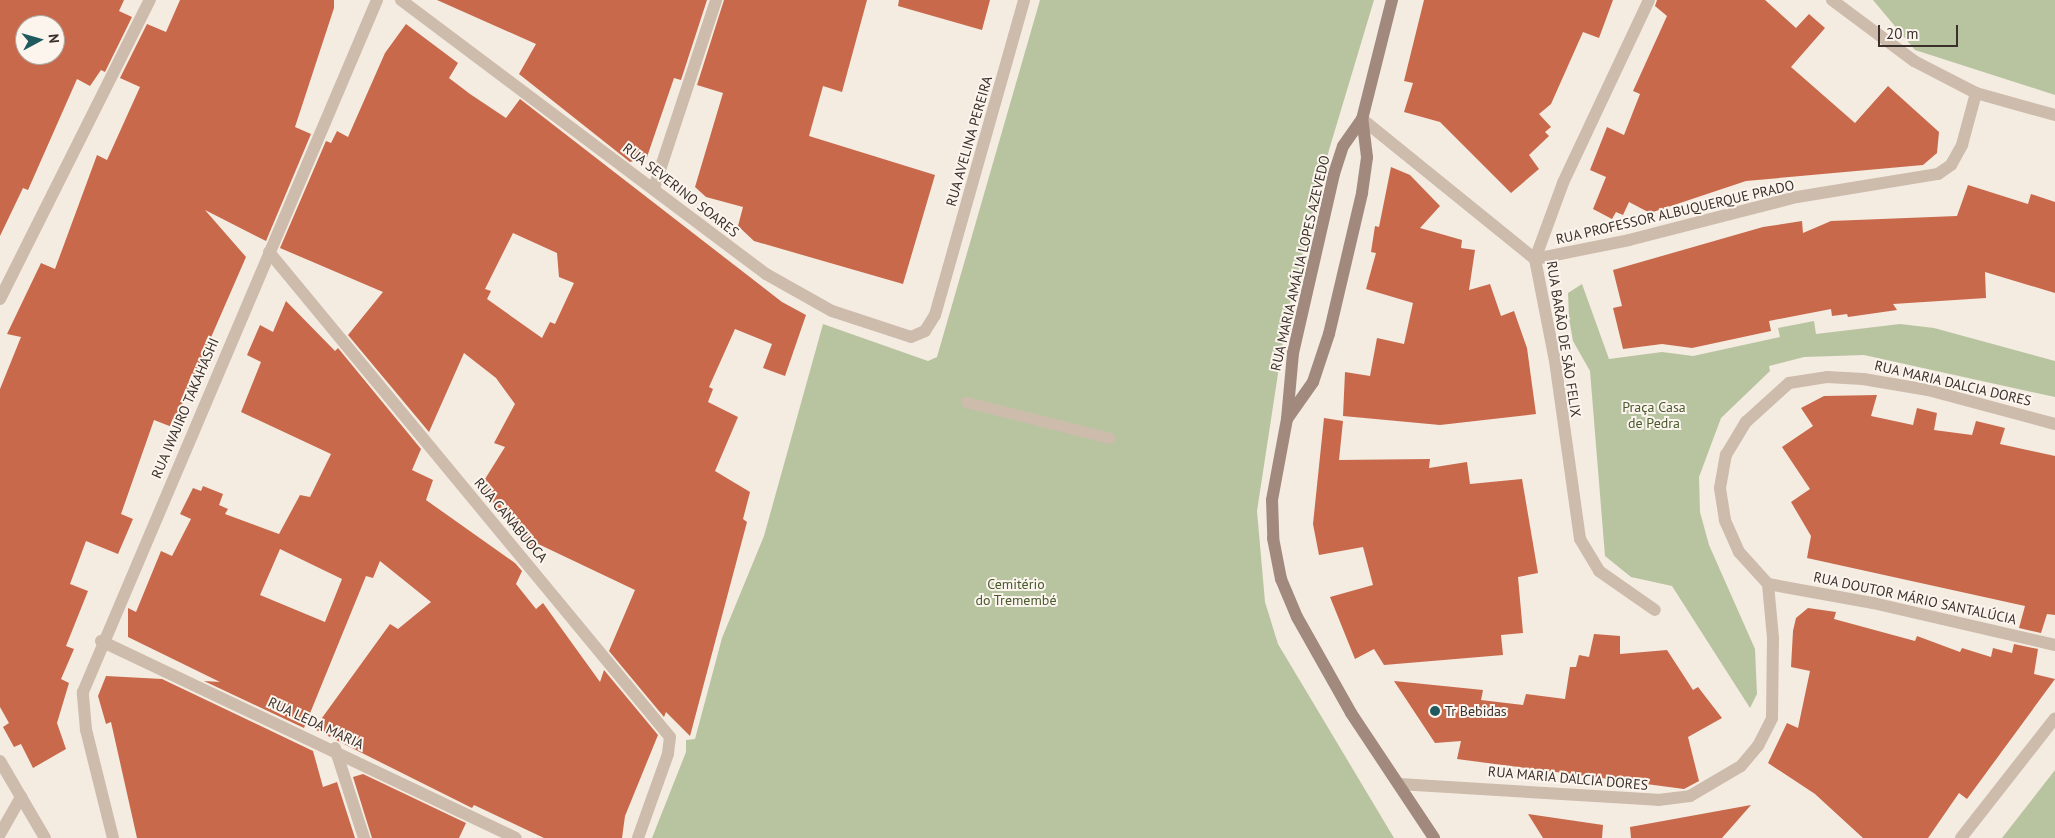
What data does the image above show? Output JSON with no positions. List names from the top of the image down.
{
  "streets": {
    "main road": ["RUA MARIA AMÁLIA LOPES AZEVEDO"],
    "street": [
      "RUA AVELINA PEREIRA",
      "RUA SEVERINO SOARES",
      "RUA PROFESSOR ALBUQUERQUE PRADO",
      "RUA BARÃO DE SÃO FELIX",
      "RUA MARIA DALCIA DORES",
      "RUA IWAJIRO TAKAHASHI",
      "RUA CANABUOCA",
      "RUA DOUTOR MÁRIO SANTALÚCIA",
      "RUA LEDA MARIA"
    ]
  },
  "crossings": [
    ["RUA AVELINA PEREIRA", "RUA SEVERINO SOARES"],
    ["RUA PROFESSOR ALBUQUERQUE PRADO", "RUA BARÃO DE SÃO FELIX"],
    ["RUA MARIA AMÁLIA LOPES AZEVEDO", "RUA MARIA DALCIA DORES"],
    ["RUA MARIA DALCIA DORES", "RUA DOUTOR MÁRIO SANTALÚCIA"],
    ["RUA IWAJIRO TAKAHASHI", "RUA CANABUOCA"],
    ["RUA IWAJIRO TAKAHASHI", "RUA LEDA MARIA"]
  ],
  "parks": ["Praça Casa de Pedra", "Cemitério do Tremembé"],
  "places": ["Tr Bebidas"],
  "scale_bar": "20 m",
  "north": "right"
}
